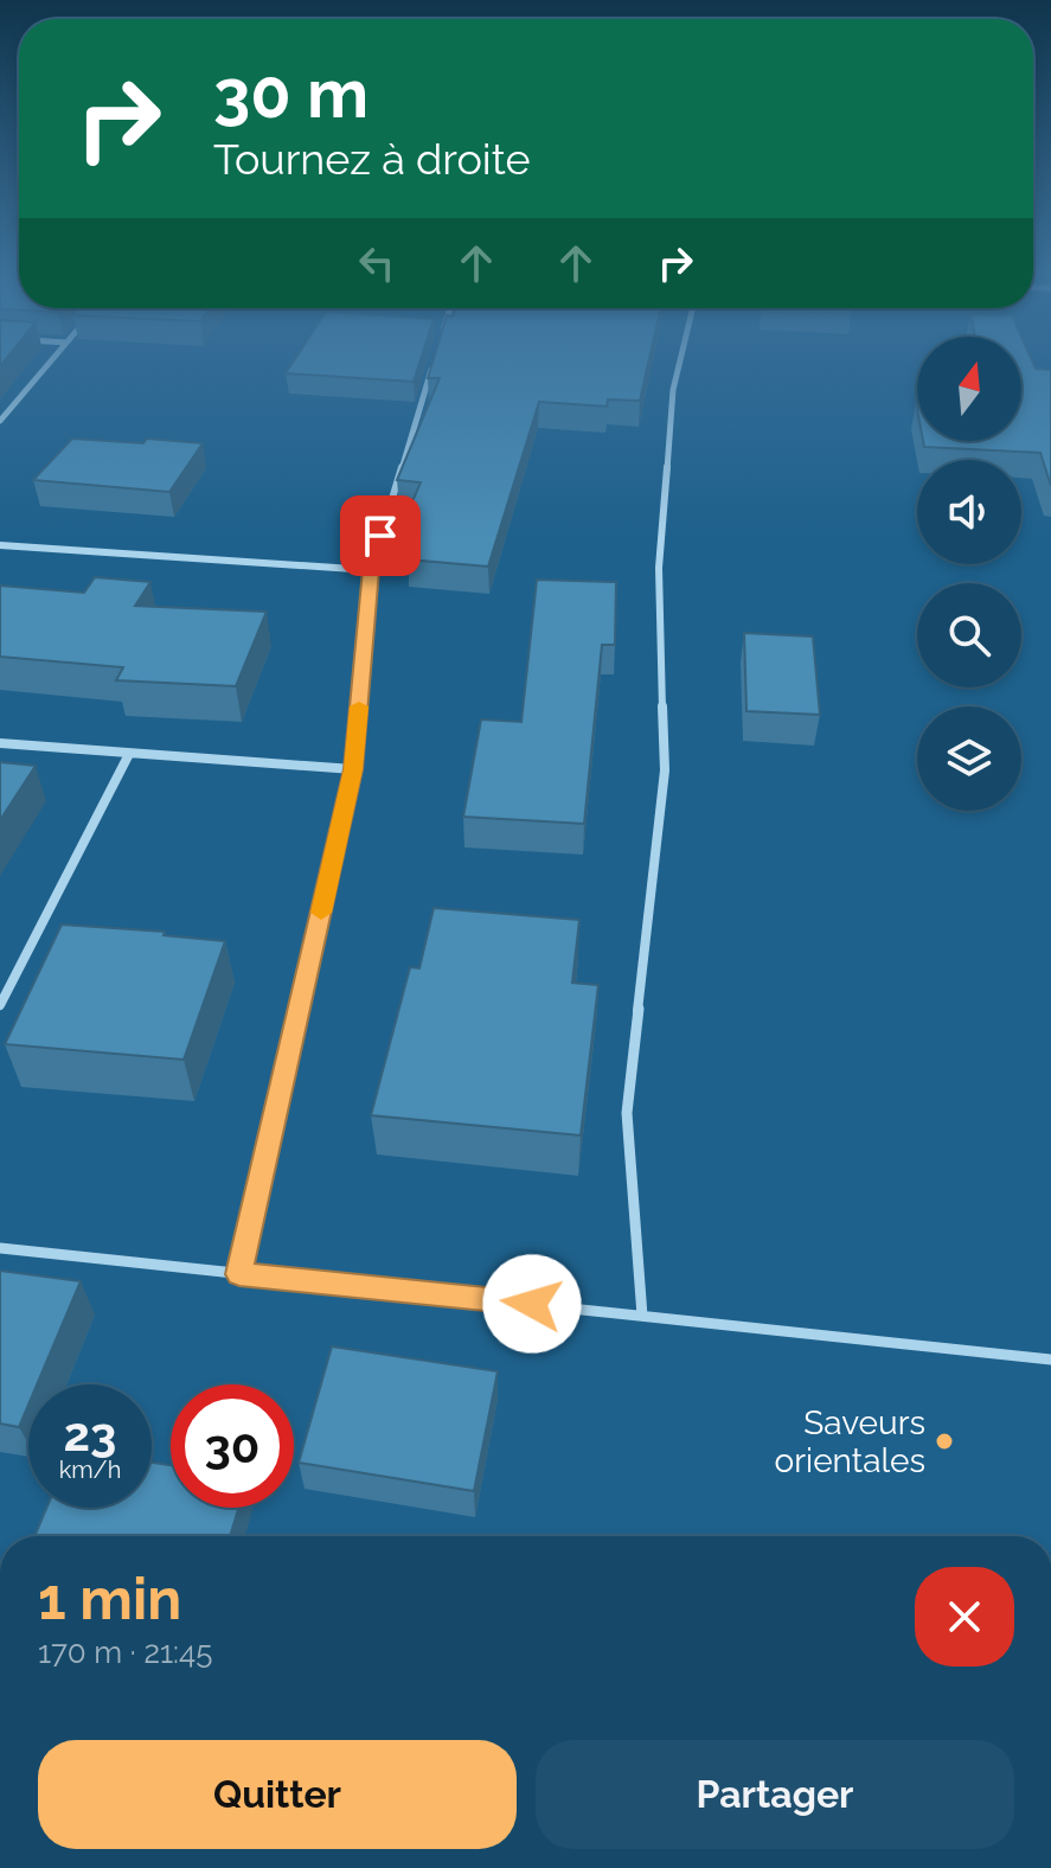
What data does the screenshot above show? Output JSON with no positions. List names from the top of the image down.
{
  "places": ["Saveurs orientales"],
  "north": "top",
  "page": {
    "turn": ["30 m", "Tournez à droite"],
    "speed": "23 km/h",
    "limit": "30",
    "heading": ["1 min", "170 m · 21:45"],
    "buttons": ["Quitter", "Partager"]
  }
}
